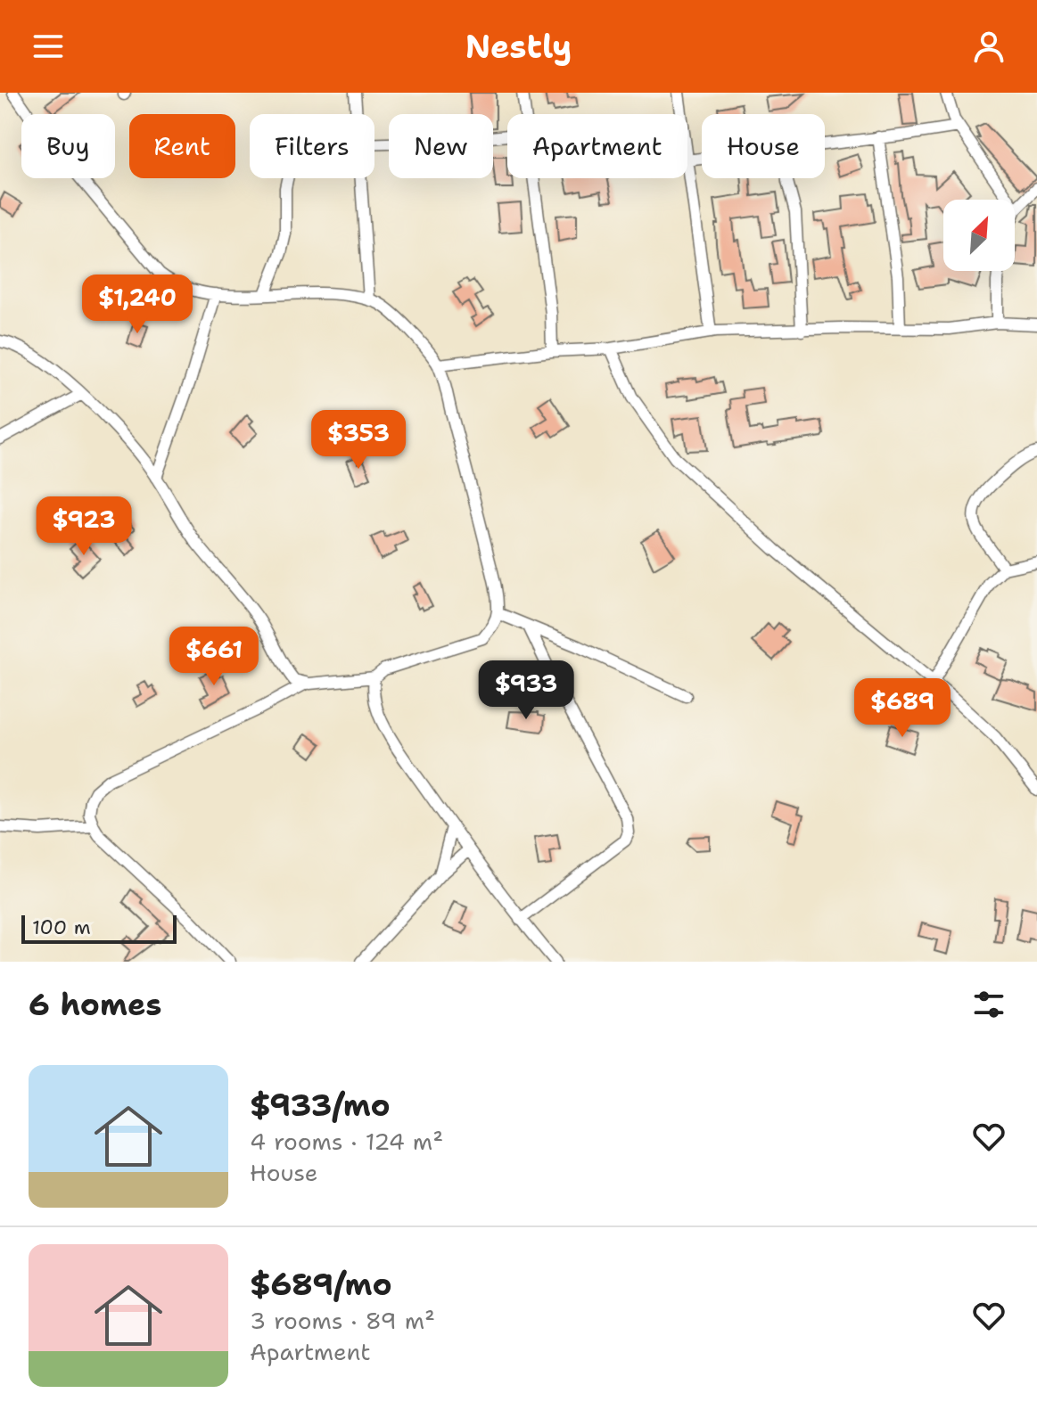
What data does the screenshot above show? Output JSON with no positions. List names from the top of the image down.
{
  "scale_bar": "100 m",
  "north": "top right",
  "page": {
    "header": "Nestly",
    "chip": [
      "Buy",
      "Rent",
      "Filters",
      "New",
      "Apartment",
      "House"
    ],
    "price": [
      "$1,240",
      "$353",
      "$923",
      "$661",
      "$933",
      "$689"
    ],
    "scale": "100 m",
    "heading": "6 homes",
    "list": [
      {
        "name": "$933/mo",
        "note": "4 rooms · 124 m² · House"
      },
      {
        "name": "$689/mo",
        "note": "3 rooms · 89 m² · Apartment"
      }
    ]
  }
}
